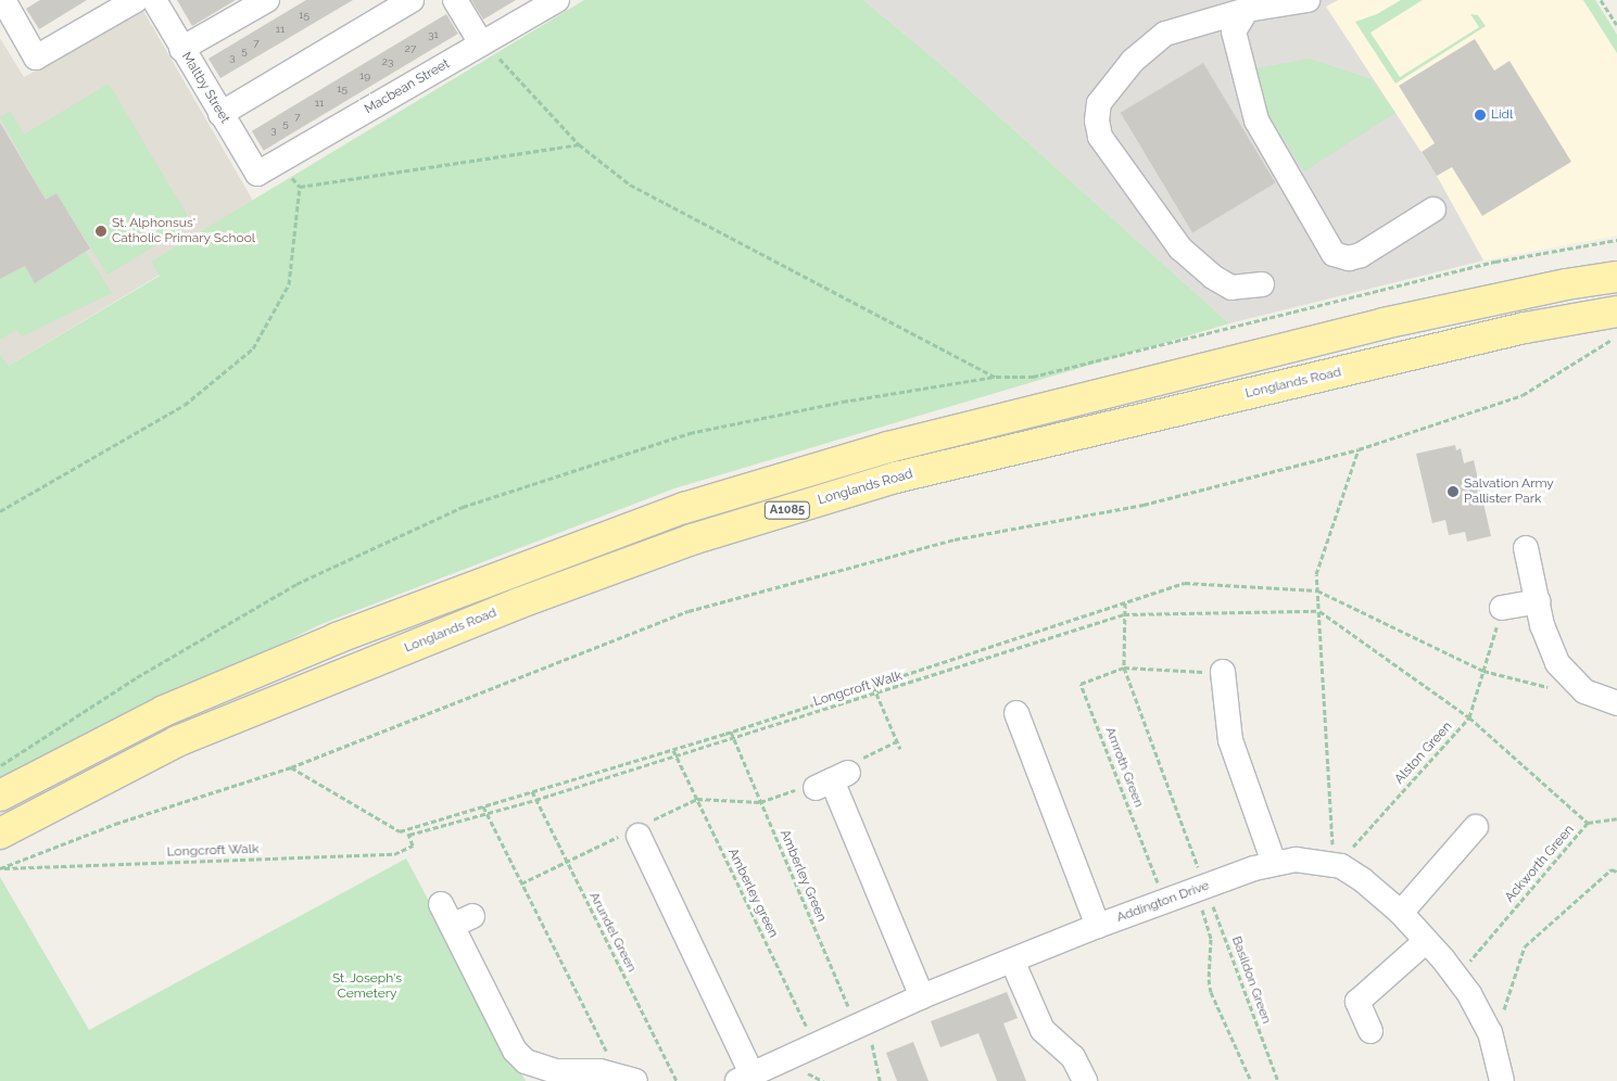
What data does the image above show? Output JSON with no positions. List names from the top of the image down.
{
  "streets": {
    "main road": ["Longlands Road", "A1085"],
    "street": ["Macbean Street", "Maltby Street", "Addington Drive"],
    "path": [
      "Longcroft Walk",
      "Alston Green",
      "Amroth Green",
      "Ackworth Green",
      "Amberley Green",
      "Amberley green",
      "Arundel Green",
      "Basildon Green"
    ]
  },
  "crossings": [
    ["Macbean Street", "Maltby Street"],
    ["Longcroft Walk", "Amberley Green"],
    ["Longcroft Walk", "Amberley green"],
    ["Longcroft Walk", "Arundel Green"],
    ["Alston Green", "Ackworth Green"],
    ["Alston Green", "Addington Drive"],
    ["Amroth Green", "Addington Drive"],
    ["Ackworth Green", "Addington Drive"],
    ["Amberley Green", "Addington Drive"],
    ["Amberley green", "Addington Drive"],
    ["Addington Drive", "Basildon Green"]
  ],
  "parks": ["St. Joseph's Cemetery"],
  "places": ["Lidl", "St. Alphonsus' Catholic Primary School", "Salvation Army Pallister Park"],
  "house_numbers": [
    "15",
    "11",
    "31",
    "7",
    "27",
    "5",
    "3",
    "23",
    "19",
    "15",
    "11",
    "7",
    "5",
    "3"
  ]
}
